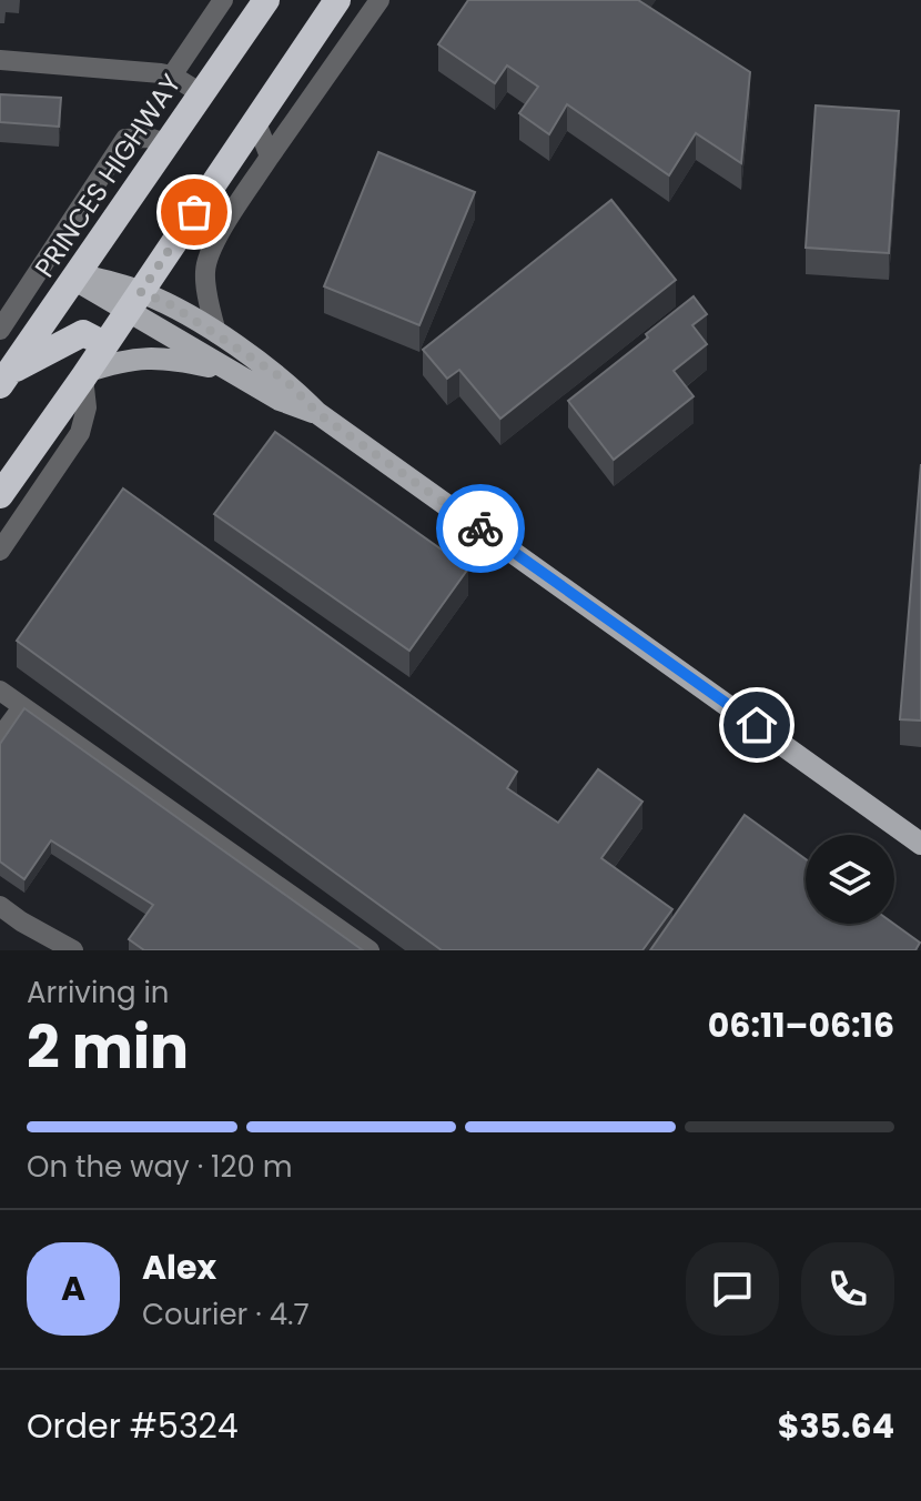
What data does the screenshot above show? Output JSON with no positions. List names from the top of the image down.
{
  "streets": {
    "highway": ["PRINCES HIGHWAY"]
  },
  "page": {
    "heading": ["2 min", "Arriving in", "06:11–06:16"],
    "panel": [
      "Alex",
      "Courier · 4.7",
      "Order #5324",
      "$35.64"
    ],
    "bar": "On the way · 120 m",
    "round": "A"
  }
}
